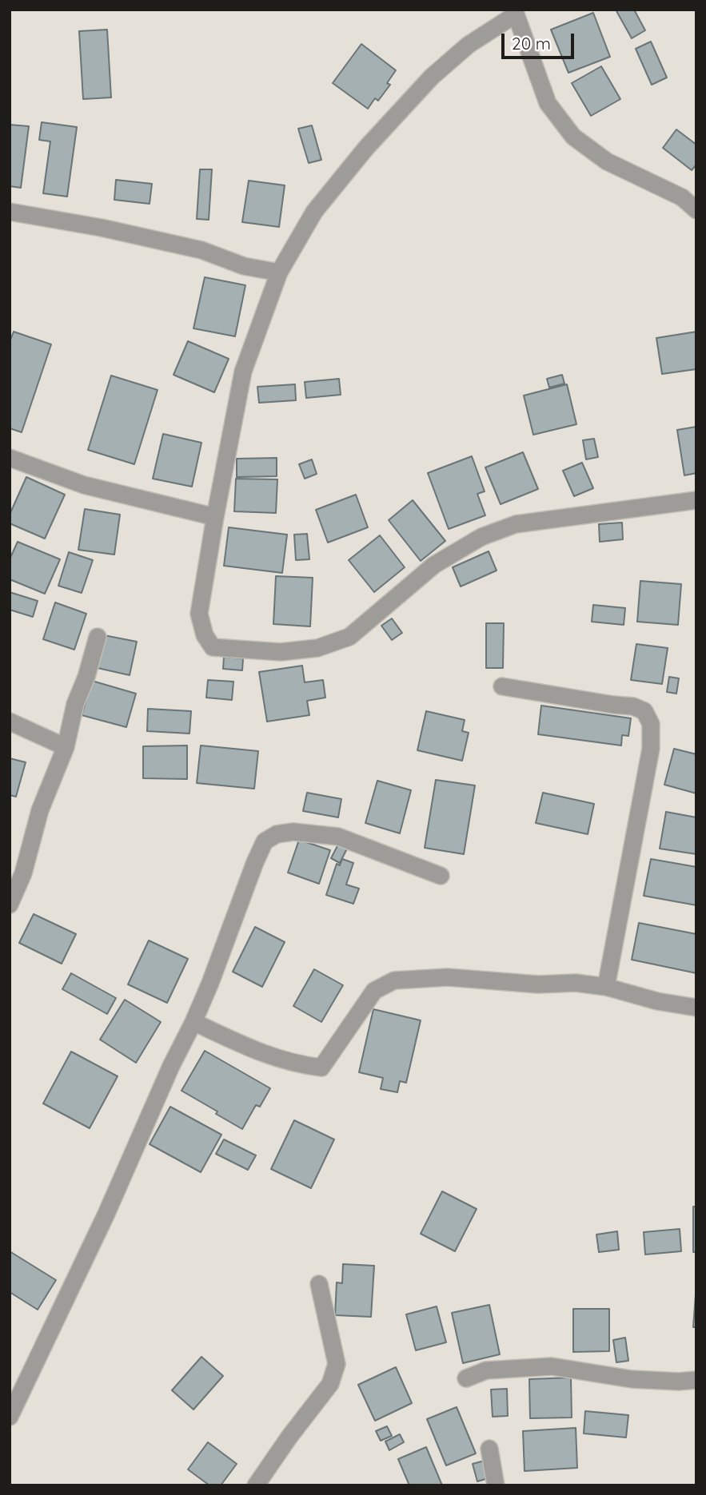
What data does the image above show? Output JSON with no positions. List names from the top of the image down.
{
  "scale_bar": "20 m"
}
